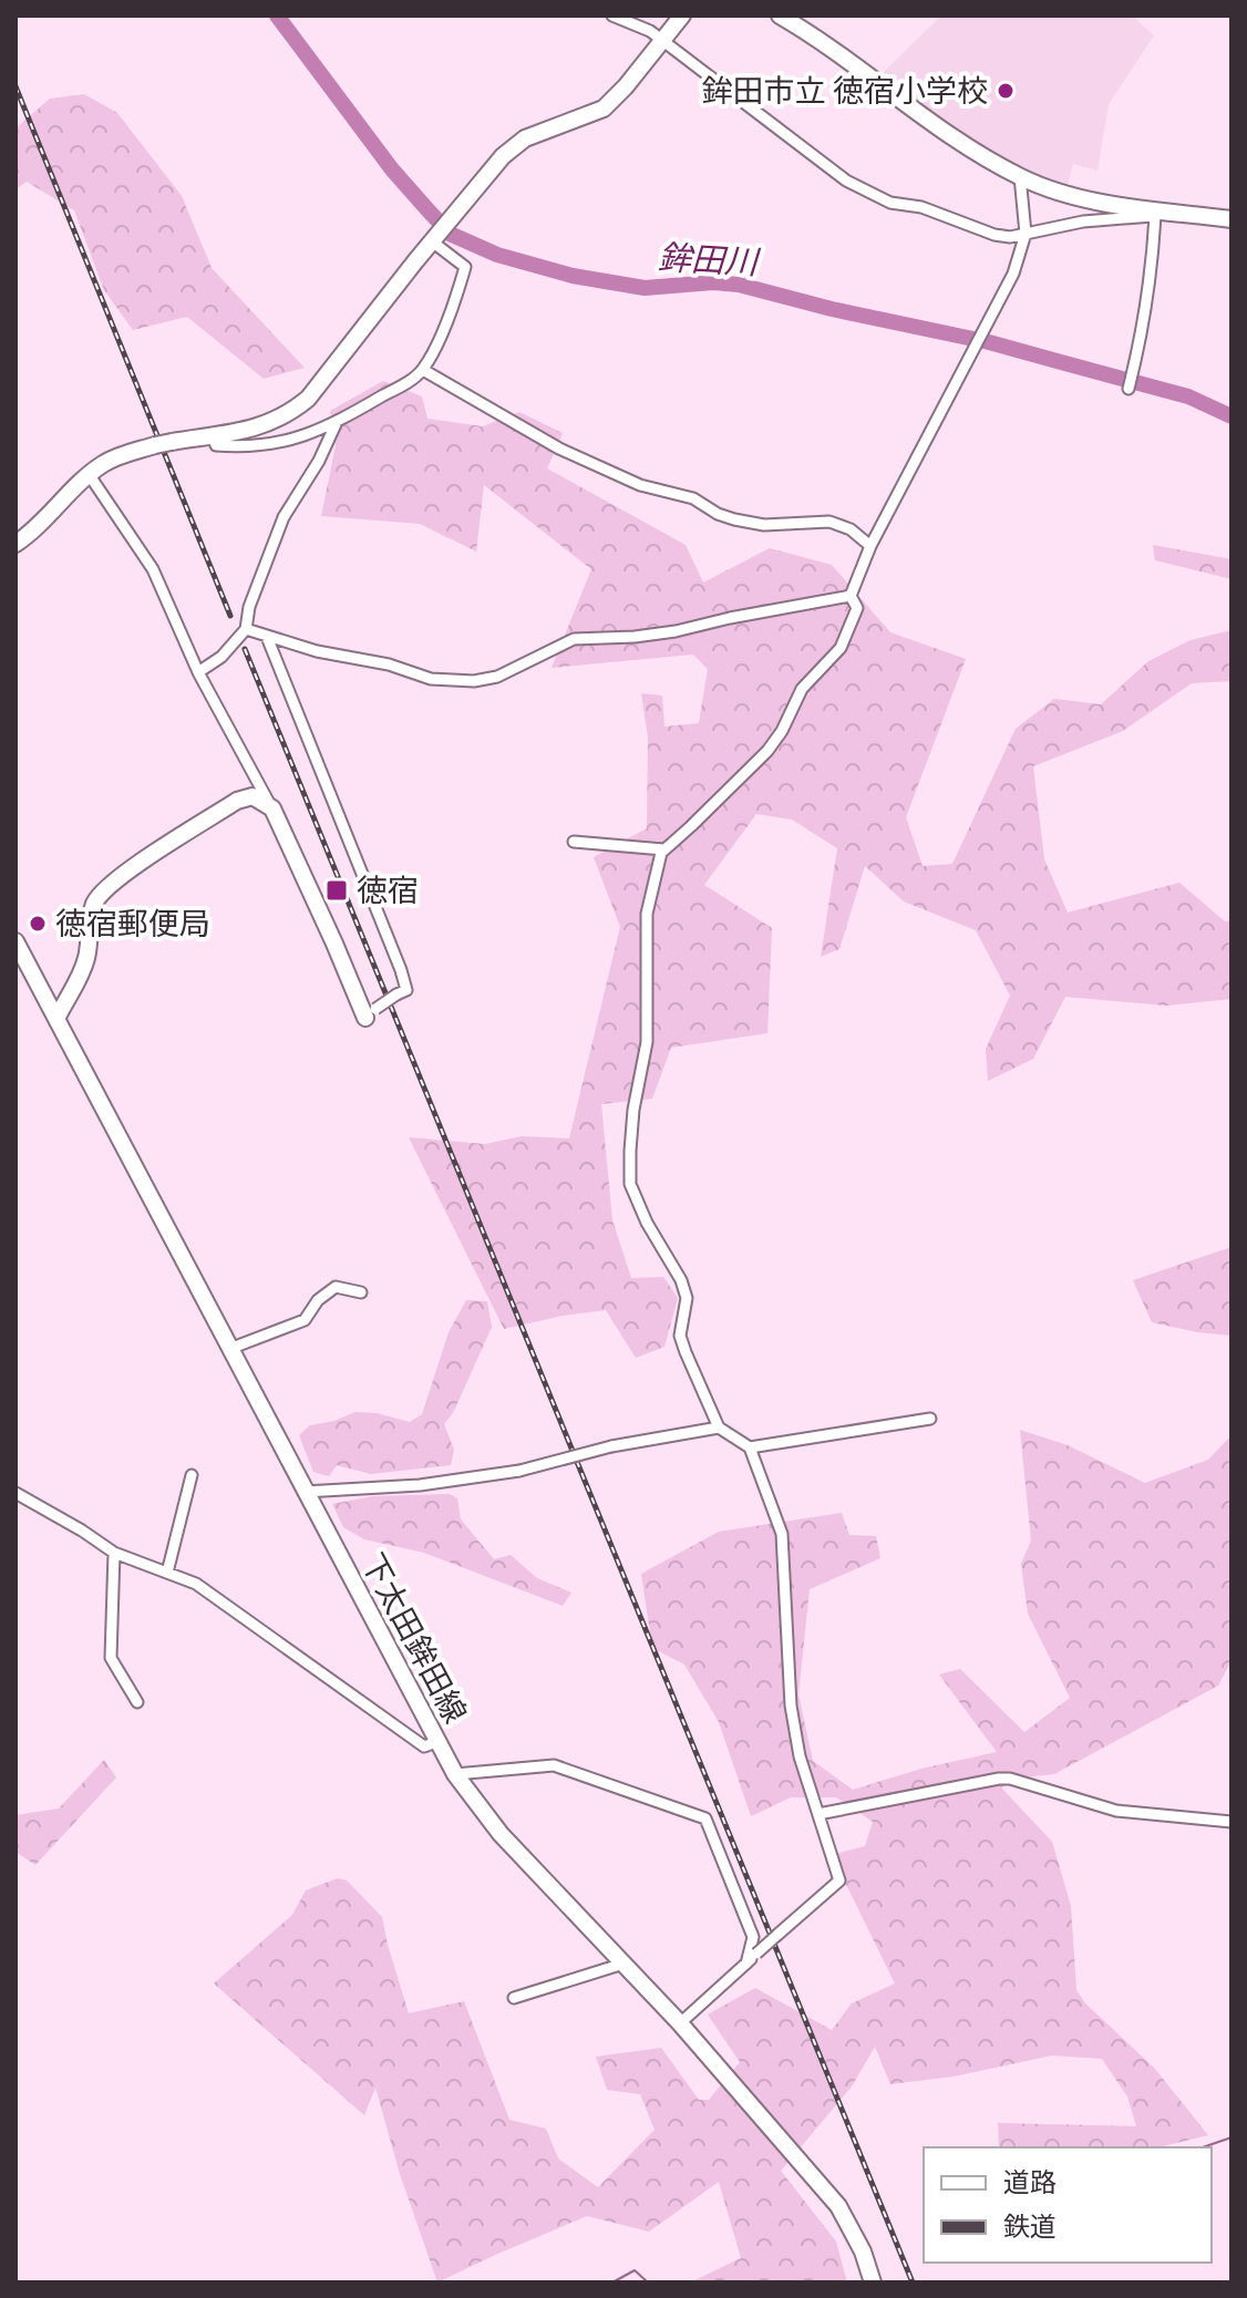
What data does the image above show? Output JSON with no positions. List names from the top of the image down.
{
  "streets": {
    "street": ["下太田鉾田線"]
  },
  "water": ["鉾田川"],
  "places": {
    "other": ["鉾田市立 徳宿小学校", "徳宿郵便局"],
    "transit": ["徳宿"]
  },
  "legend": ["道路", "鉄道"]
}
